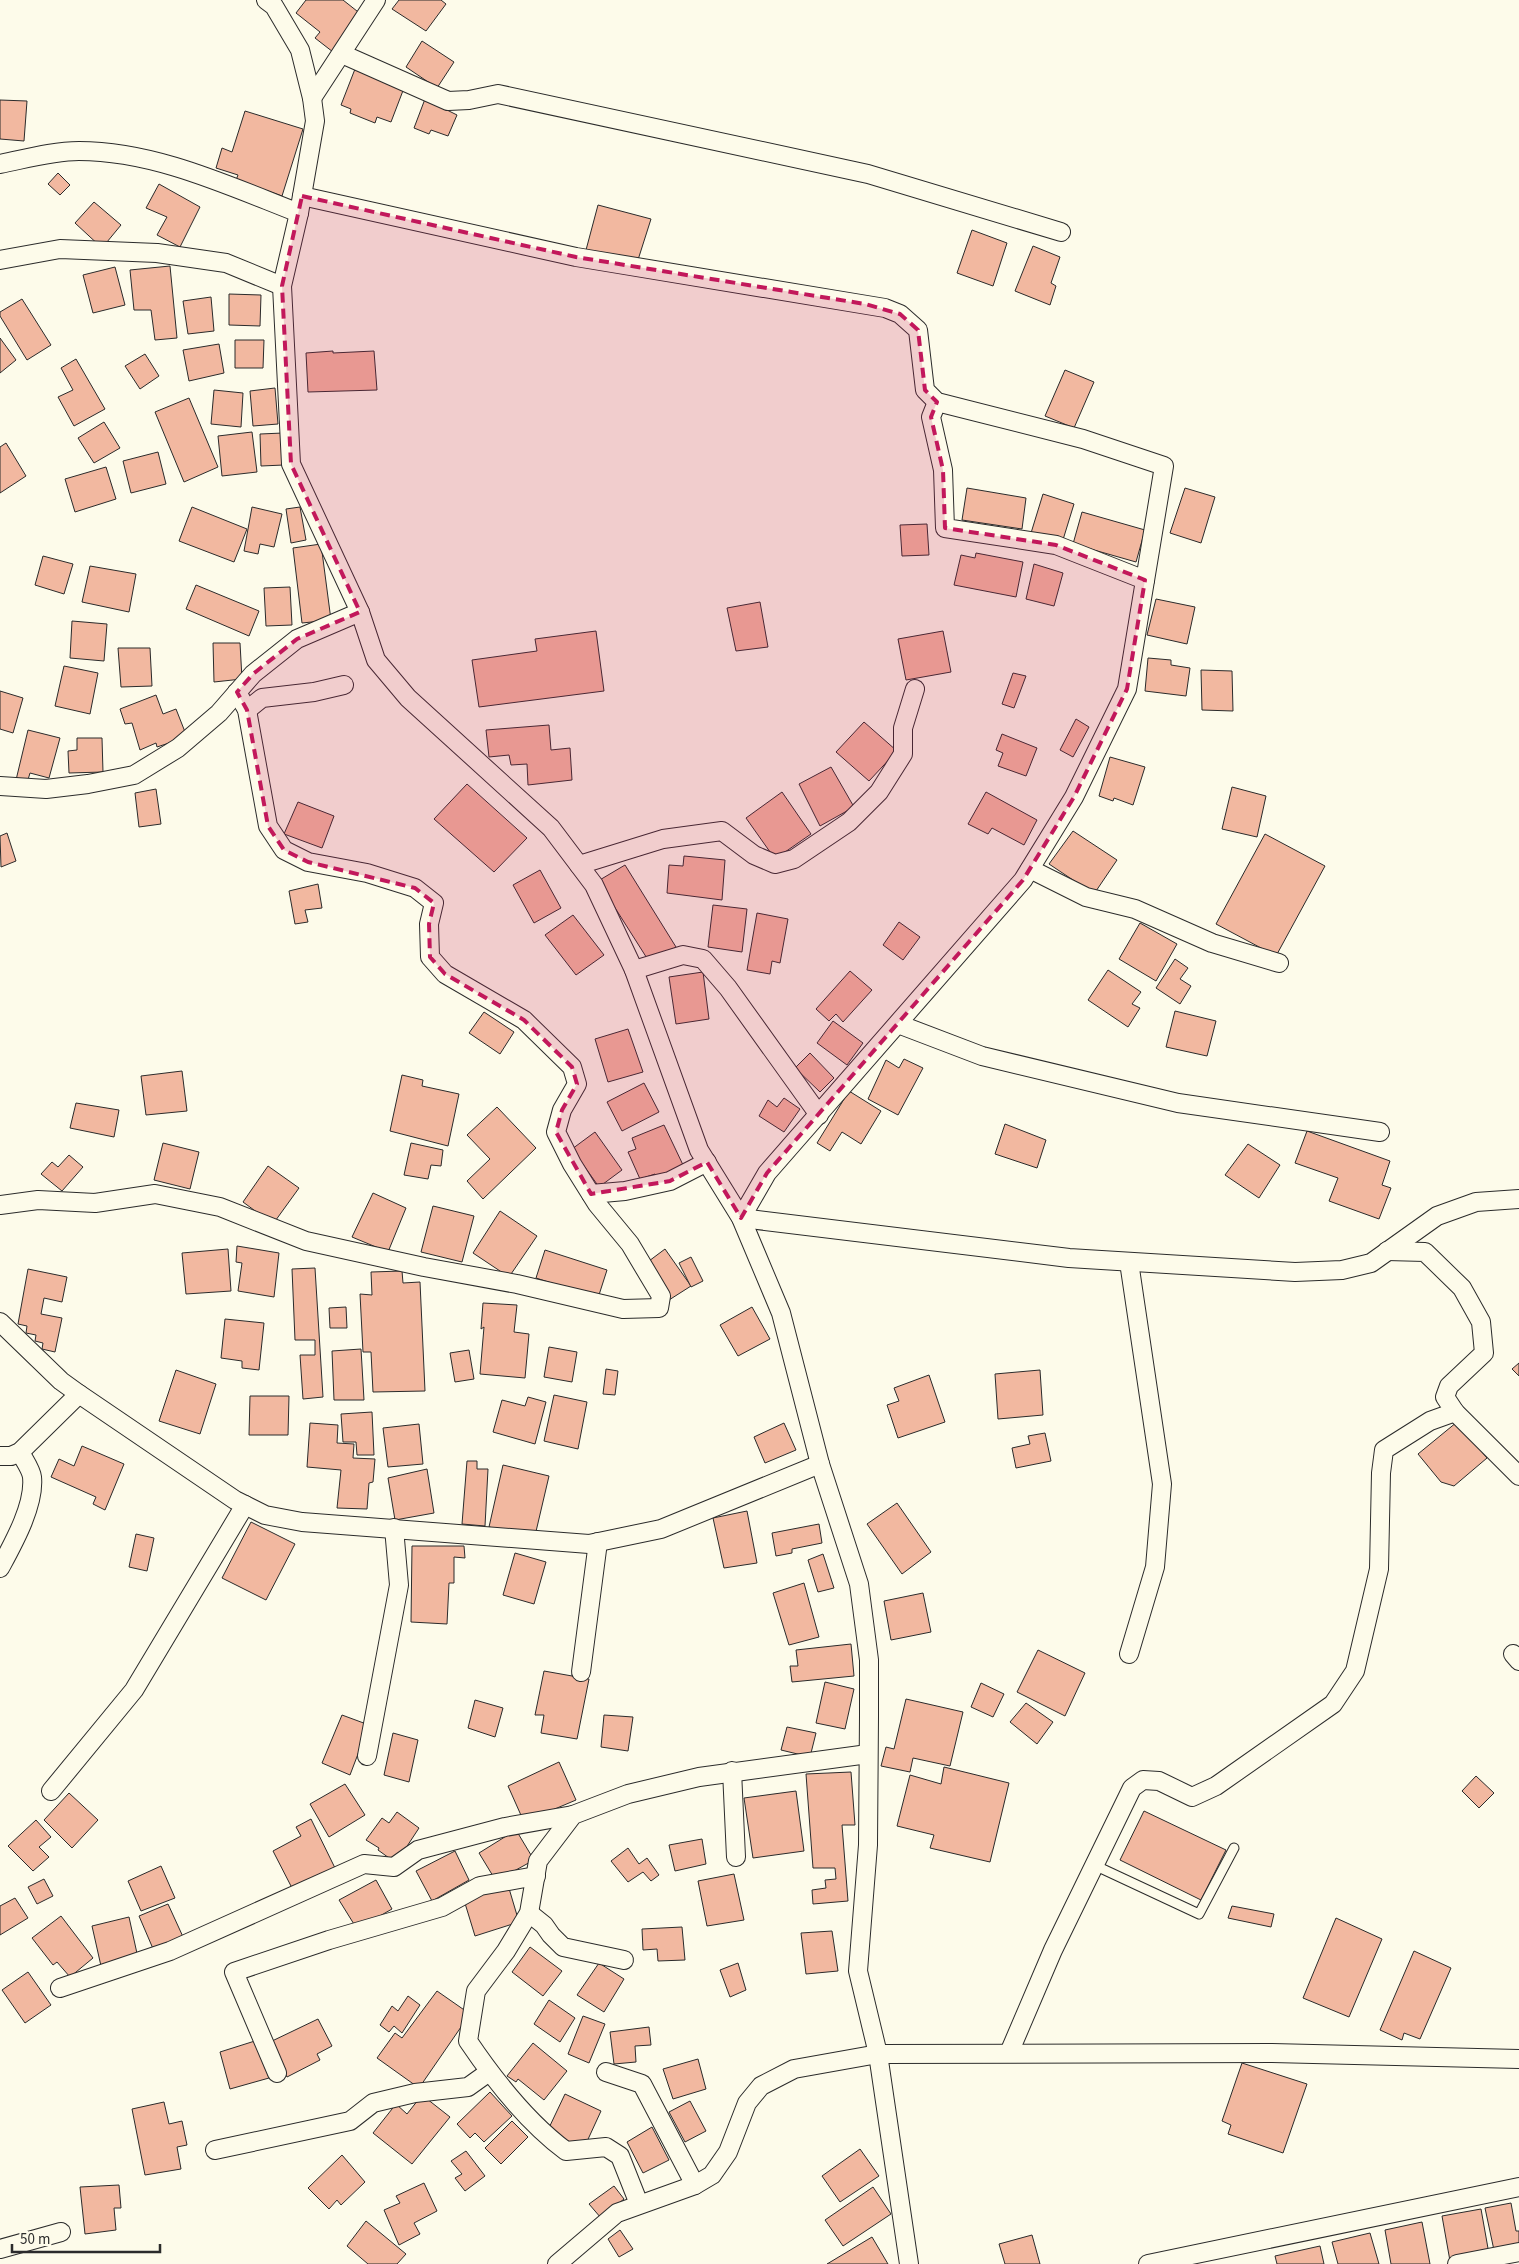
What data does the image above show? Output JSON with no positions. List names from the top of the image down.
{
  "scale_bar": "50 m"
}
